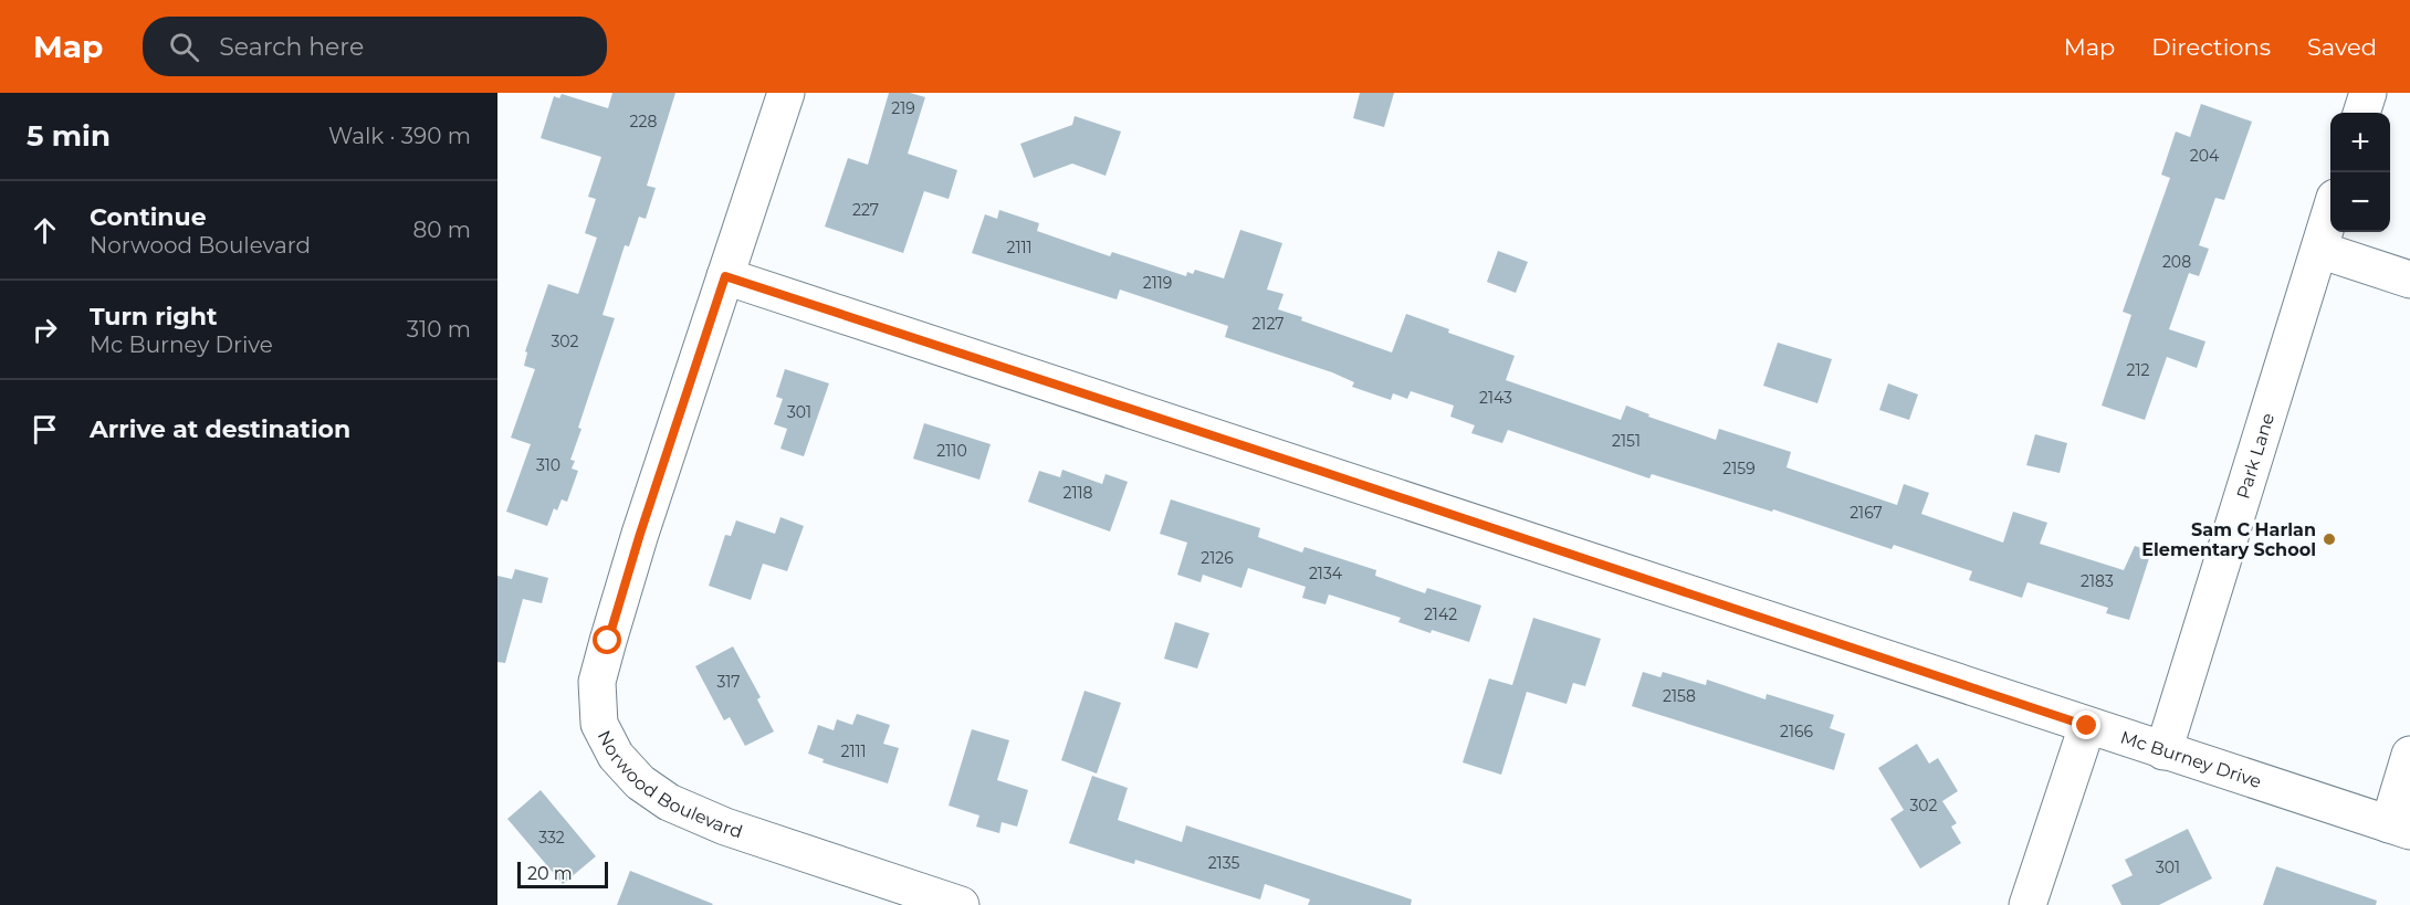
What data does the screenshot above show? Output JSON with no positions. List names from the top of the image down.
{
  "streets": {
    "street": ["Park Lane", "Mc Burney Drive", "Norwood Boulevard"]
  },
  "crossings": [
    ["Park Lane", "Mc Burney Drive"],
    ["Mc Burney Drive", "Norwood Boulevard"]
  ],
  "places": ["Sam C Harlan Elementary School"],
  "house_numbers": [
    "219",
    "228",
    "204",
    "227",
    "2111",
    "208",
    "2119",
    "2127",
    "302",
    "212",
    "2143",
    "301",
    "2151",
    "2110",
    "310",
    "2159",
    "2118",
    "2167",
    "2126",
    "2134",
    "2183",
    "2142",
    "317",
    "2158",
    "2166",
    "2111",
    "302",
    "332",
    "2135",
    "301"
  ],
  "scale_bar": "20 m",
  "page": {
    "header": "Map",
    "search": "Search here",
    "nav": ["Map", "Directions", "Saved"],
    "heading": ["5 min", "Walk · 390 m"],
    "map_buttons": ["+", "−"],
    "list": [
      ["Continue", "Norwood Boulevard", "80 m"],
      ["Turn right", "Mc Burney Drive", "310 m"],
      "Arrive at destination"
    ],
    "scale": "20 m"
  }
}
